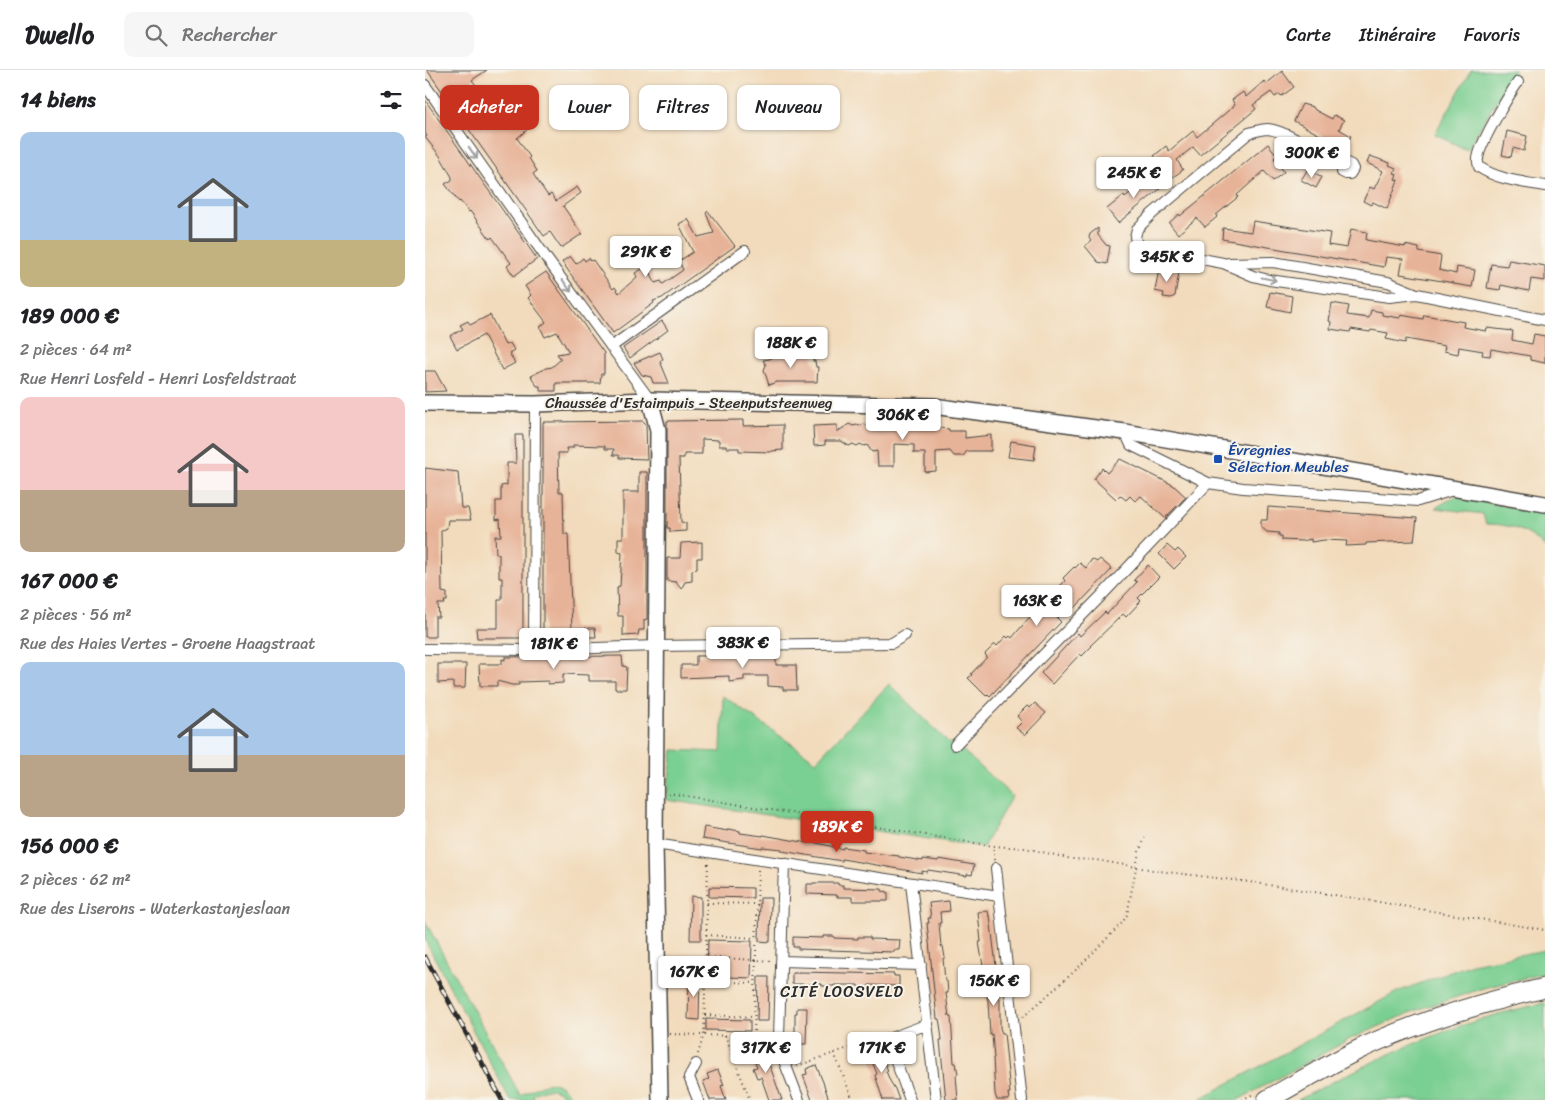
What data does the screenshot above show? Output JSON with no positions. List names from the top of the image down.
{
  "streets": {
    "main road": ["Chaussée d'Estaimpuis - Steenputsteenweg"]
  },
  "districts": ["CITÉ LOOSVELD"],
  "places": {
    "transit": ["Évregnies Sélection Meubles"]
  },
  "page": {
    "header": "Dwello",
    "search": "Rechercher",
    "nav": ["Carte", "Itinéraire", "Favoris"],
    "heading": "14 biens",
    "chip": [
      "Acheter",
      "Louer",
      "Filtres",
      "Nouveau"
    ],
    "list": [
      {
        "name": "189 000 €",
        "note": "2 pièces · 64 m² · Rue Henri Losfeld - Henri Losfeldstraat"
      },
      {
        "name": "167 000 €",
        "note": "2 pièces · 56 m² · Rue des Haies Vertes - Groene Haagstraat"
      },
      {
        "name": "156 000 €",
        "note": "2 pièces · 62 m² · Rue des Liserons - Waterkastanjeslaan"
      }
    ],
    "price": [
      "300K €",
      "245K €",
      "291K €",
      "345K €",
      "188K €",
      "306K €",
      "163K €",
      "383K €",
      "181K €",
      "189K €",
      "167K €",
      "156K €",
      "317K €",
      "171K €"
    ]
  }
}
